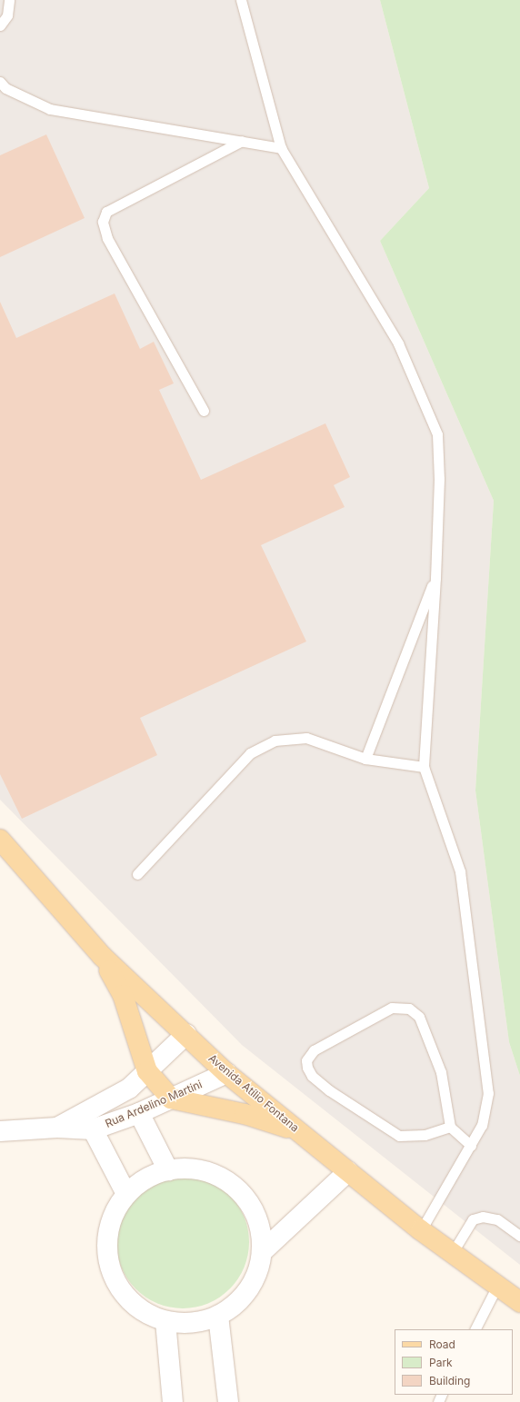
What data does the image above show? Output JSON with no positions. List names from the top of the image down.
{
  "streets": {
    "main road": ["Avenida Atílio Fontana"],
    "street": ["Rua Ardelino Martini"]
  },
  "crossings": [
    ["Avenida Atílio Fontana", "Rua Ardelino Martini"]
  ],
  "legend": ["Road", "Park", "Building"]
}
